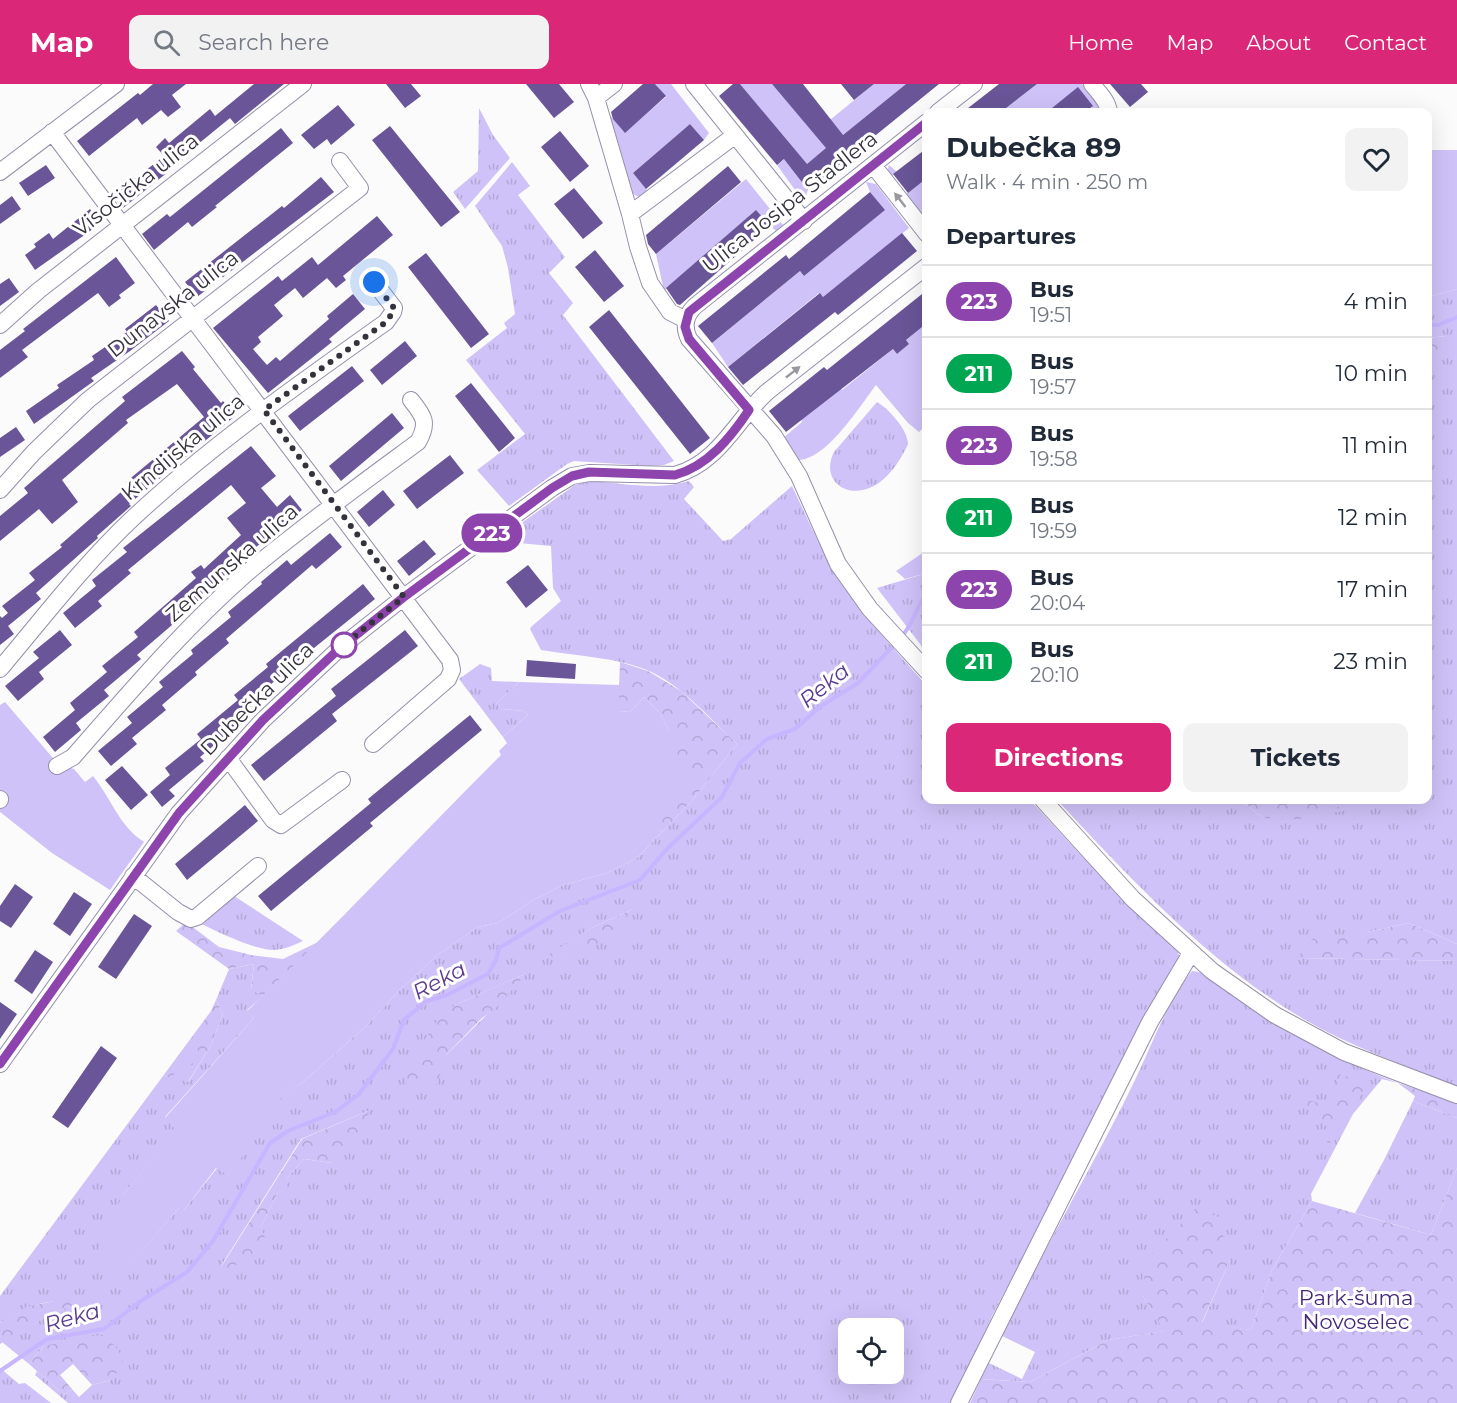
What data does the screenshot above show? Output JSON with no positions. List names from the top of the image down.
{
  "streets": {
    "street": [
      "Visočička ulica",
      "Ulica Josipa Stadlera",
      "Dunavska ulica",
      "Krndijska ulica",
      "Zemunska ulica",
      "Dubečka ulica"
    ]
  },
  "water": ["Reka"],
  "parks": ["Park-šuma Novoselec"],
  "lines": ["bus line 223"],
  "page": {
    "header": "Map",
    "search": "Search here",
    "nav": [
      "Home",
      "Map",
      "About",
      "Contact"
    ],
    "on_map": "223",
    "heading": [
      ["Dubečka 89", "Walk · 4 min · 250 m"],
      "Departures"
    ],
    "list": [
      {
        "mark": "223",
        "name": "Bus",
        "note": "19:51",
        "value": "4 min"
      },
      {
        "mark": "211",
        "name": "Bus",
        "note": "19:57",
        "value": "10 min"
      },
      {
        "mark": "223",
        "name": "Bus",
        "note": "19:58",
        "value": "11 min"
      },
      {
        "mark": "211",
        "name": "Bus",
        "note": "19:59",
        "value": "12 min"
      },
      {
        "mark": "223",
        "name": "Bus",
        "note": "20:04",
        "value": "17 min"
      },
      {
        "mark": "211",
        "name": "Bus",
        "note": "20:10",
        "value": "23 min"
      }
    ],
    "buttons": ["Directions", "Tickets"]
  }
}
